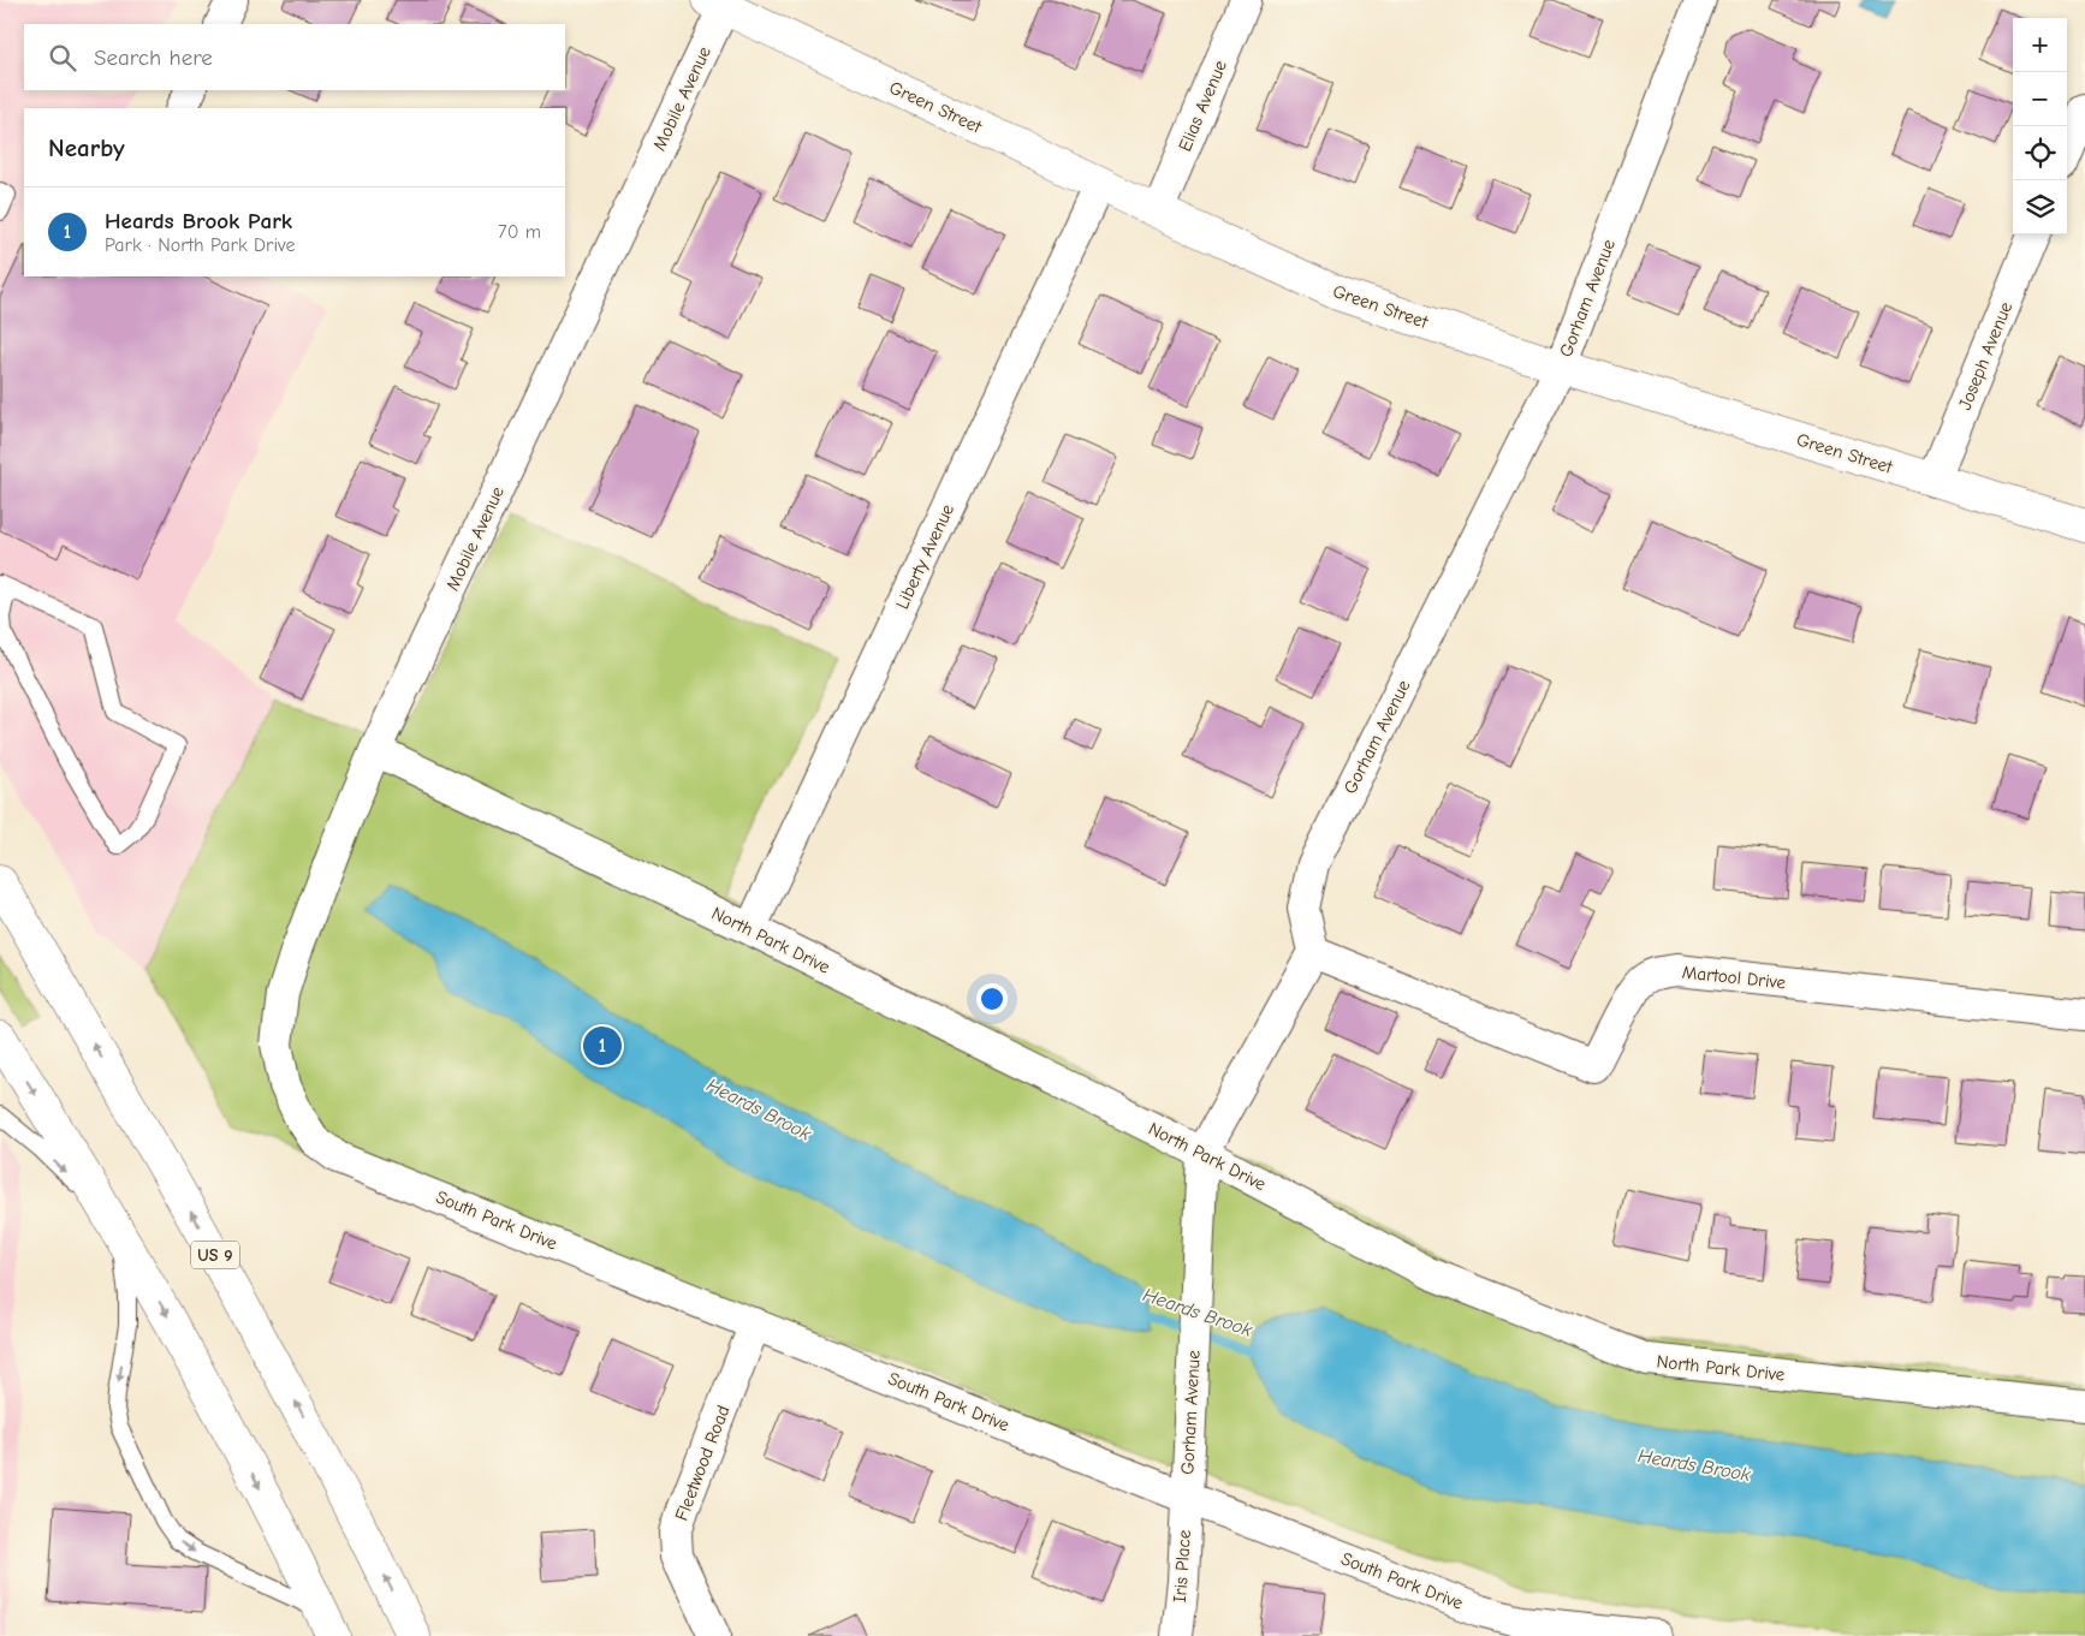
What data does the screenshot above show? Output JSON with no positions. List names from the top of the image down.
{
  "streets": {
    "main road": ["Green Street", "US 9"],
    "street": [
      "Mobile Avenue",
      "Elias Avenue",
      "Gorham Avenue",
      "Joseph Avenue",
      "Liberty Avenue",
      "North Park Drive",
      "Martool Drive",
      "South Park Drive",
      "Fleetwood Road",
      "Iris Place"
    ]
  },
  "crossings": [
    ["Mobile Avenue", "Green Street"],
    ["Mobile Avenue", "North Park Drive"],
    ["Mobile Avenue", "South Park Drive"],
    ["Elias Avenue", "Green Street"],
    ["Green Street", "Gorham Avenue"],
    ["Green Street", "Joseph Avenue"],
    ["Green Street", "Liberty Avenue"],
    ["Gorham Avenue", "North Park Drive"],
    ["Gorham Avenue", "Martool Drive"],
    ["Gorham Avenue", "South Park Drive"],
    ["Gorham Avenue", "Iris Place"],
    ["Liberty Avenue", "North Park Drive"],
    ["South Park Drive", "Fleetwood Road"],
    ["South Park Drive", "Iris Place"]
  ],
  "water": ["Heards Brook"],
  "page": {
    "map_buttons": ["+", "−"],
    "search": "Search here",
    "heading": "Nearby",
    "list": [
      {
        "mark": "1",
        "name": "Heards Brook Park",
        "note": "Park · North Park Drive",
        "value": "70 m"
      }
    ],
    "pins": "1"
  }
}
